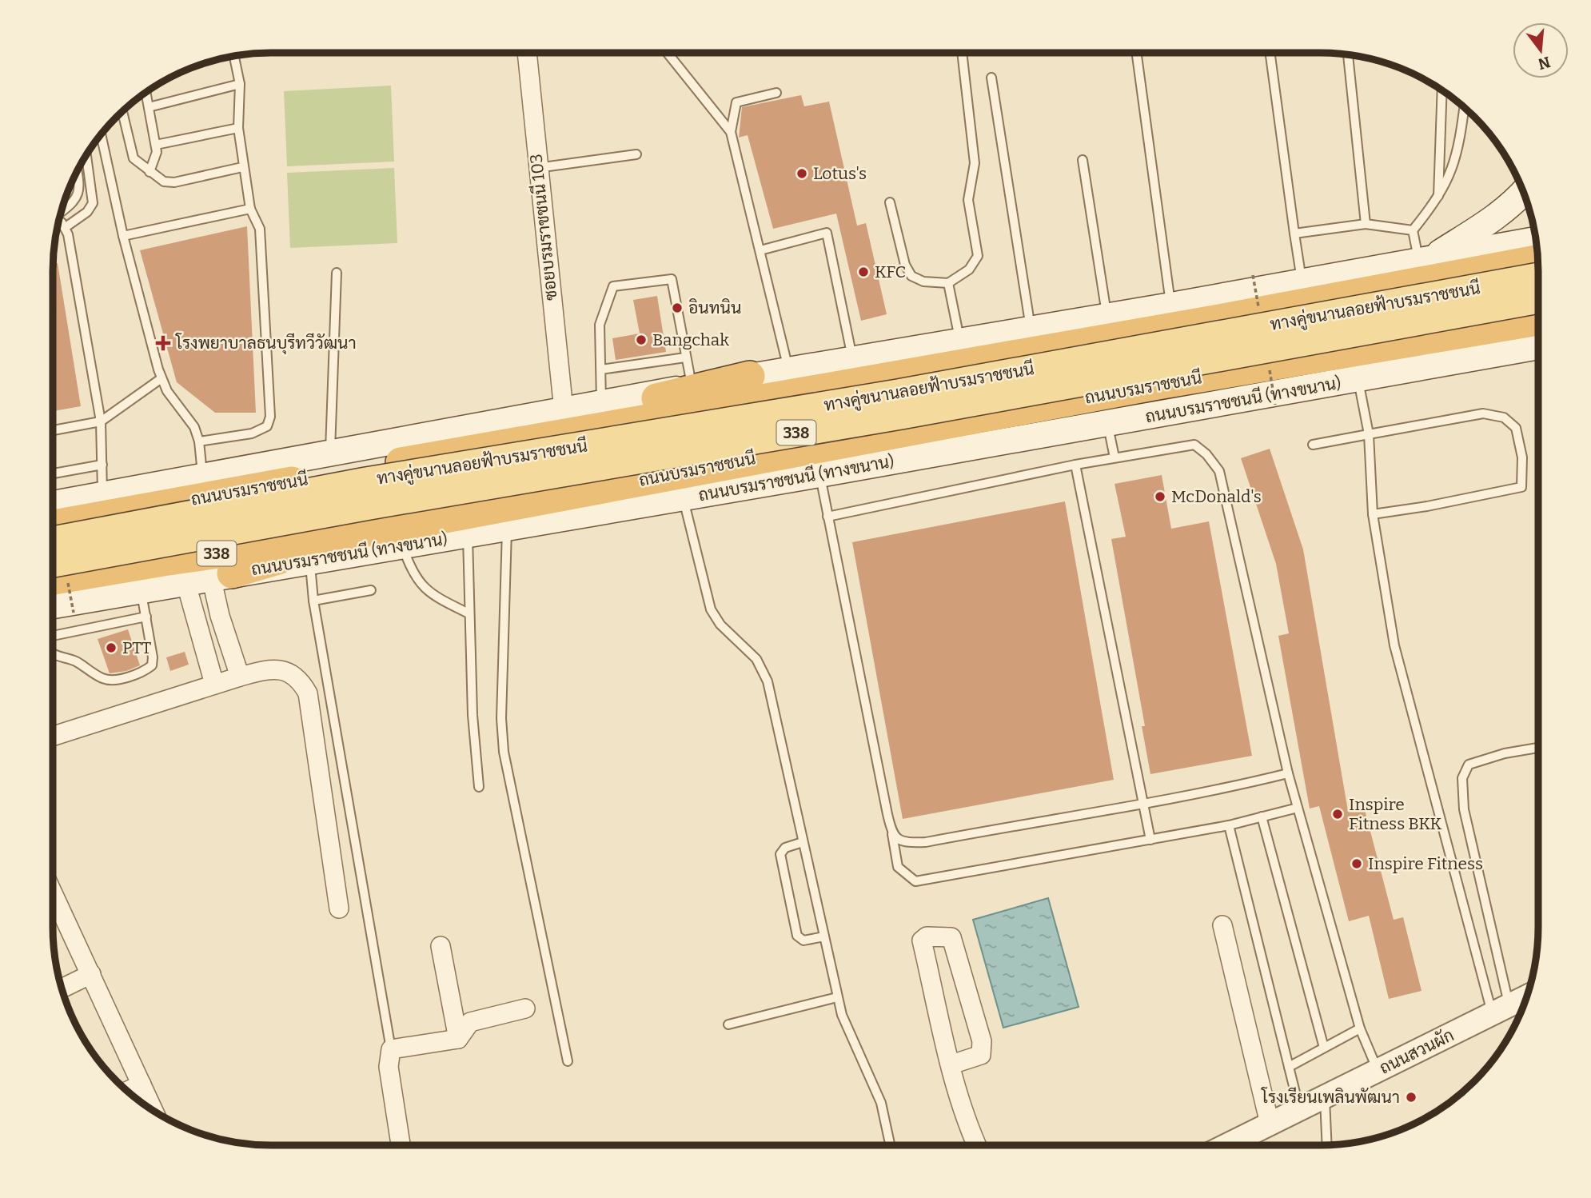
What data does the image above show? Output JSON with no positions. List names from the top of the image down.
{
  "streets": {
    "highway": ["ถนนบรมราชชนนี", "338"],
    "main road": ["ทางคู่ขนานลอยฟ้าบรมราชชนนี", "ถนนบรมราชชนนี (ทางขนาน)"],
    "street": ["ซอยบรมราชชนนี 103", "ถนนสวนผัก"]
  },
  "crossings": [
    ["ถนนบรมราชชนนี", "ถนนบรมราชชนนี (ทางขนาน)"]
  ],
  "places": {
    "other": [
      "Lotus's",
      "KFC",
      "อินทนิน",
      "Bangchak",
      "McDonald's",
      "PTT",
      "Inspire Fitness BKK",
      "Inspire Fitness",
      "โรงเรียนเพลินพัฒนา"
    ],
    "health": ["โรงพยาบาลธนบุรีทวีวัฒนา"]
  },
  "north": "bottom"
}
